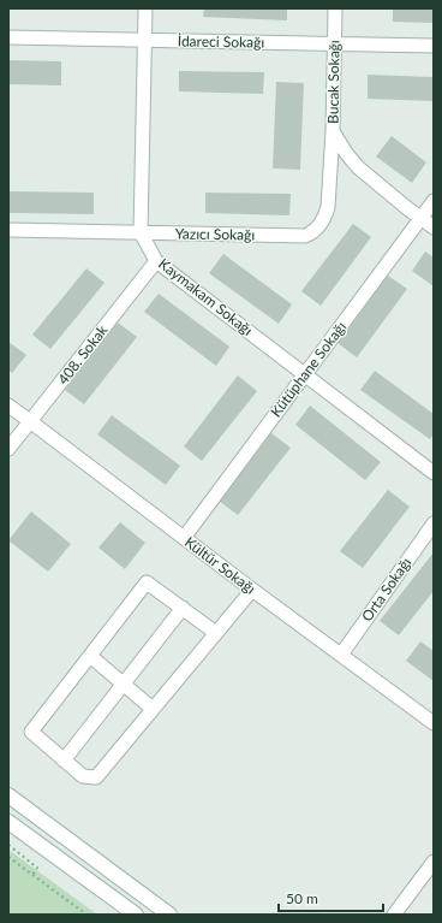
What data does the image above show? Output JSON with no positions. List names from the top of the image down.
{
  "streets": {
    "street": [
      "İdareci Sokağı",
      "Bucak Sokağı",
      "Yazıcı Sokağı",
      "Kaymakam Sokağı",
      "408. Sokak",
      "Kütüphane Sokağı",
      "Kültür Sokağı",
      "Orta Sokağı"
    ]
  },
  "crossings": [
    ["İdareci Sokağı", "Bucak Sokağı"],
    ["Bucak Sokağı", "Yazıcı Sokağı"],
    ["Bucak Sokağı", "Kütüphane Sokağı"],
    ["Yazıcı Sokağı", "Kaymakam Sokağı"],
    ["Kaymakam Sokağı", "408. Sokak"],
    ["Kaymakam Sokağı", "Kütüphane Sokağı"],
    ["408. Sokak", "Kültür Sokağı"],
    ["Kütüphane Sokağı", "Kültür Sokağı"],
    ["Kültür Sokağı", "Orta Sokağı"]
  ],
  "scale_bar": "50 m"
}
